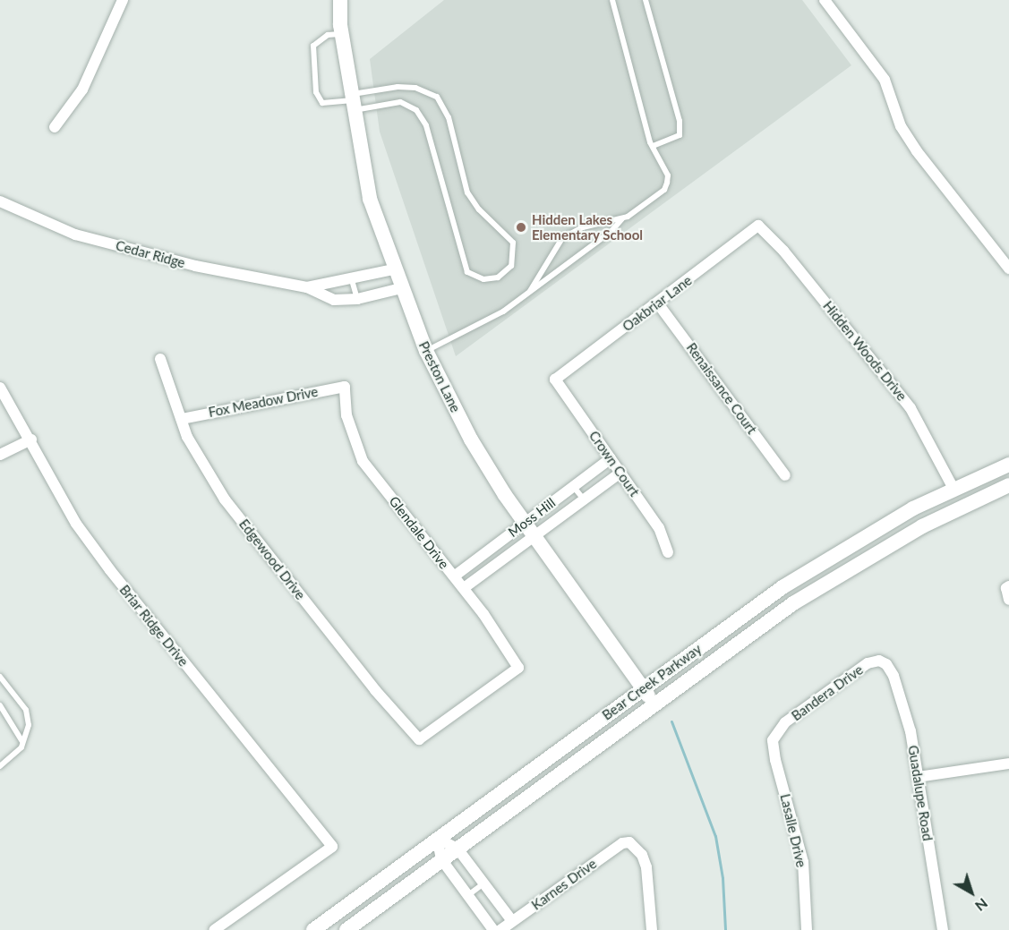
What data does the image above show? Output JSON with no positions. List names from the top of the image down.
{
  "streets": {
    "main road": ["Preston Lane", "Bear Creek Parkway"],
    "street": [
      "Cedar Ridge",
      "Oakbriar Lane",
      "Hidden Woods Drive",
      "Renaissance Court",
      "Fox Meadow Drive",
      "Crown Court",
      "Moss Hill",
      "Glendale Drive",
      "Edgewood Drive",
      "Briar Ridge Drive",
      "Bandera Drive",
      "Guadalupe Road",
      "Lasalle Drive",
      "Karnes Drive"
    ]
  },
  "crossings": [
    ["Cedar Ridge", "Preston Lane"],
    ["Oakbriar Lane", "Hidden Woods Drive"],
    ["Oakbriar Lane", "Renaissance Court"],
    ["Oakbriar Lane", "Crown Court"],
    ["Hidden Woods Drive", "Bear Creek Parkway"],
    ["Preston Lane", "Moss Hill"],
    ["Preston Lane", "Bear Creek Parkway"],
    ["Fox Meadow Drive", "Glendale Drive"],
    ["Fox Meadow Drive", "Edgewood Drive"],
    ["Crown Court", "Moss Hill"],
    ["Moss Hill", "Glendale Drive"],
    ["Glendale Drive", "Edgewood Drive"],
    ["Bandera Drive", "Guadalupe Road"],
    ["Bandera Drive", "Lasalle Drive"]
  ],
  "places": ["Hidden Lakes Elementary School"],
  "north": "bottom right"
}
